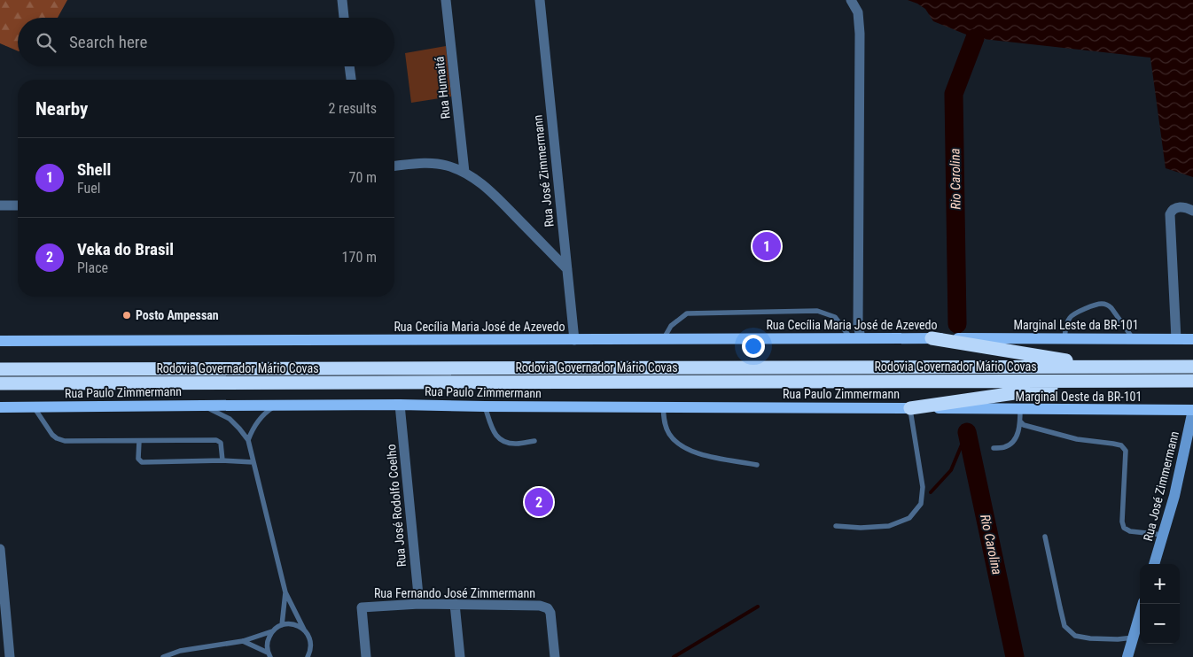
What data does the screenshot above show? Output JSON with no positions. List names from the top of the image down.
{
  "streets": {
    "highway": ["Rodovia Governador Mário Covas"],
    "main road": [
      "Rua José Zimmermann",
      "Rua Cecília Maria José de Azevedo",
      "Marginal Leste da BR-101",
      "Rua Paulo Zimmermann",
      "Marginal Oeste da BR-101"
    ],
    "street": ["Rua Humaitá", "Rua José Rodolfo Coelho", "Rua Fernando José Zimmermann"]
  },
  "crossings": [
    ["Rua José Zimmermann", "Rua Cecília Maria José de Azevedo"],
    ["Rua José Zimmermann", "Marginal Oeste da BR-101"],
    ["Rua Cecília Maria José de Azevedo", "Marginal Leste da BR-101"],
    ["Rua Paulo Zimmermann", "Marginal Oeste da BR-101"],
    ["Rua Paulo Zimmermann", "Rua José Rodolfo Coelho"],
    ["Rua José Rodolfo Coelho", "Rua Fernando José Zimmermann"]
  ],
  "water": ["Rio Carolina"],
  "places": ["Posto Ampessan"],
  "page": {
    "search": "Search here",
    "heading": ["Nearby", "2 results"],
    "list": [
      {
        "mark": "1",
        "name": "Shell",
        "note": "Fuel",
        "value": "70 m"
      },
      {
        "mark": "2",
        "name": "Veka do Brasil",
        "note": "Place",
        "value": "170 m"
      }
    ],
    "pins": ["1", "2"],
    "map_buttons": ["+", "−"]
  }
}
